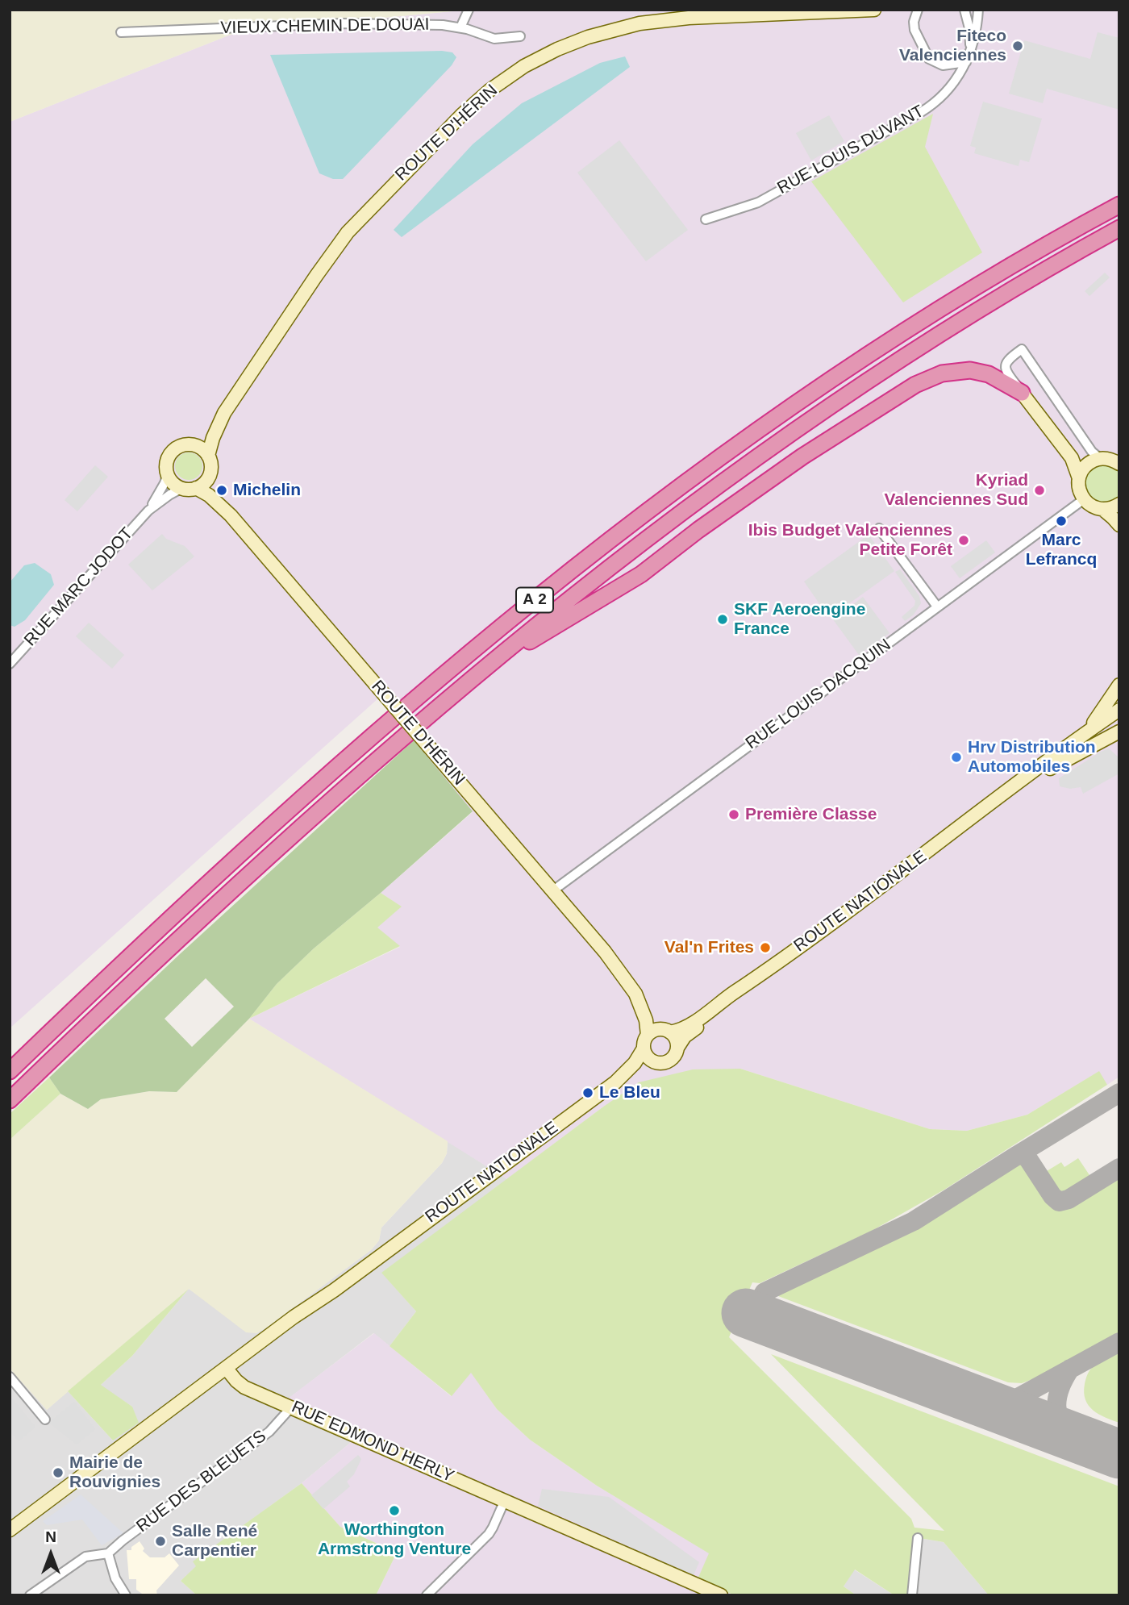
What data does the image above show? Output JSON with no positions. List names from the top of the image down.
{
  "streets": {
    "highway": ["A 2"],
    "street": [
      "VIEUX CHEMIN DE DOUAI",
      "ROUTE D'HÉRIN",
      "RUE LOUIS DUVANT",
      "RUE MARC JODOT",
      "RUE LOUIS DACQUIN",
      "ROUTE NATIONALE",
      "RUE EDMOND HERLY",
      "RUE DES BLEUETS"
    ]
  },
  "crossings": [
    ["ROUTE D'HÉRIN", "RUE MARC JODOT"],
    ["ROUTE D'HÉRIN", "RUE LOUIS DACQUIN"],
    ["ROUTE D'HÉRIN", "ROUTE NATIONALE"],
    ["ROUTE NATIONALE", "RUE EDMOND HERLY"],
    ["RUE EDMOND HERLY", "RUE DES BLEUETS"]
  ],
  "places": [
    "Fiteco Valenciennes",
    "Michelin",
    "Kyriad Valenciennes Sud",
    "Marc Lefrancq",
    "Ibis Budget Valenciennes Petite Forêt",
    "SKF Aeroengine France",
    "Hrv Distribution Automobiles",
    "Première Classe",
    "Val'n Frites",
    "Le Bleu",
    "Mairie de Rouvignies",
    "Worthington Armstrong Venture",
    "Salle René Carpentier"
  ],
  "north": "top"
}
